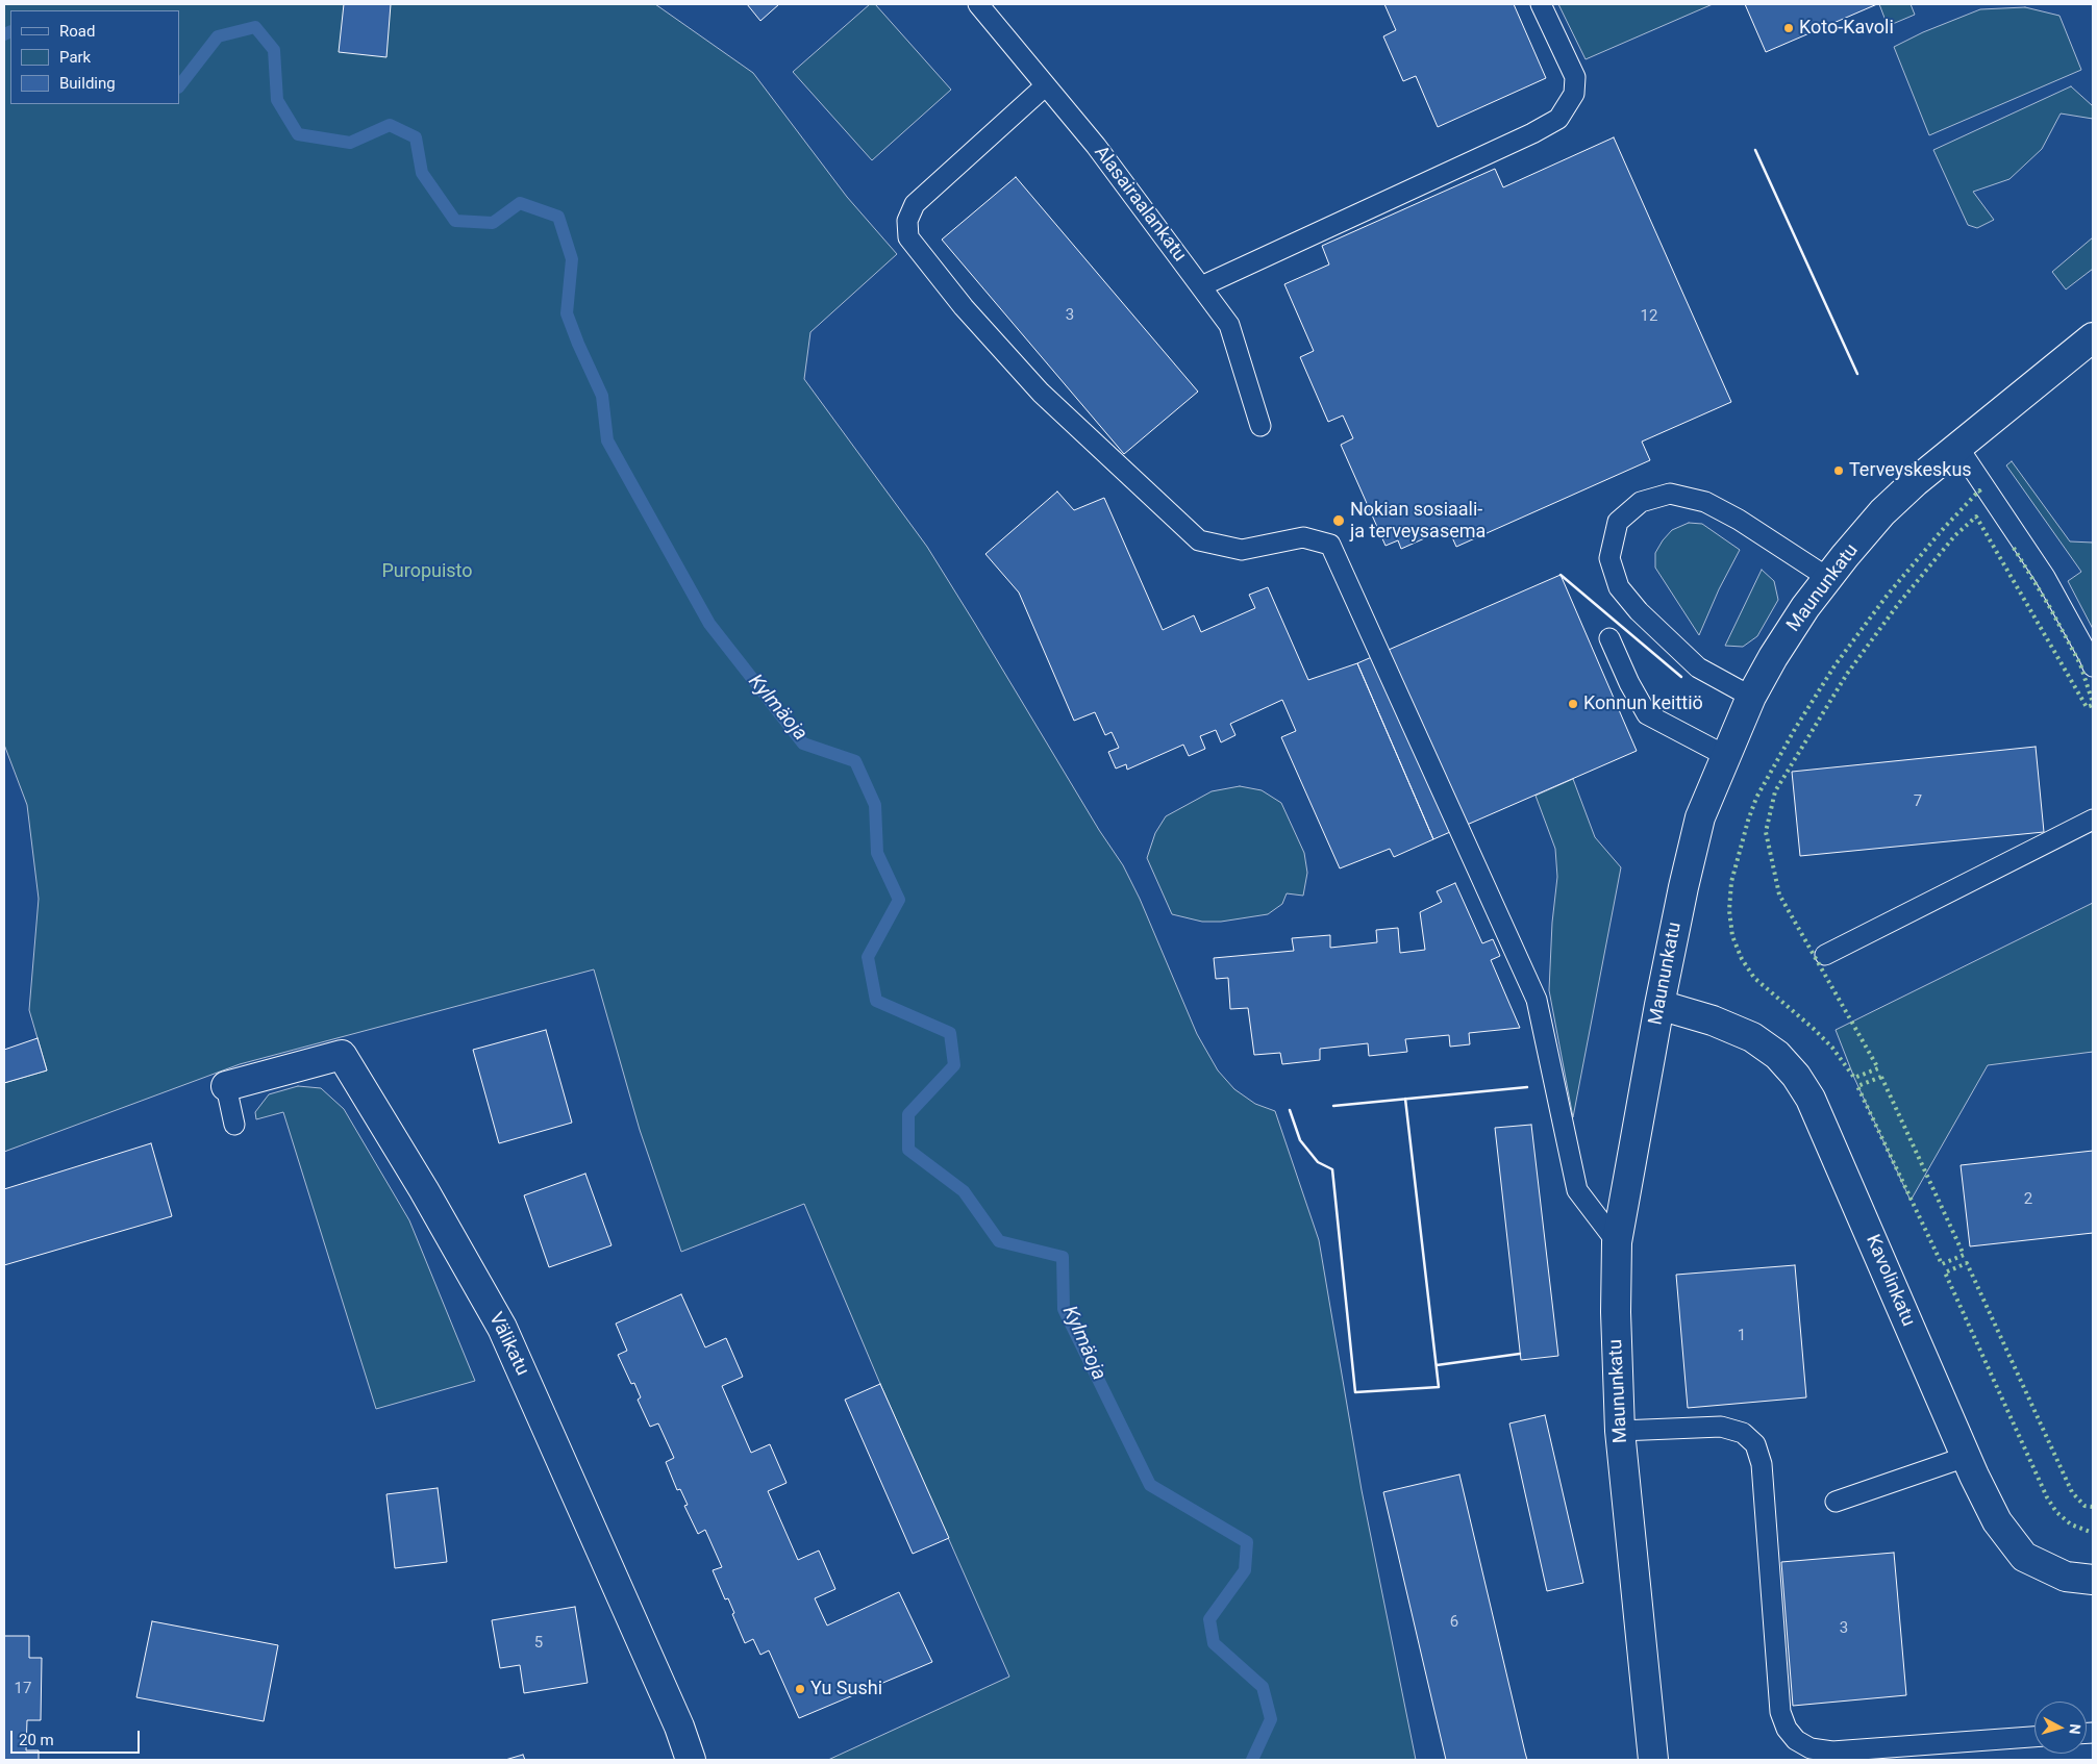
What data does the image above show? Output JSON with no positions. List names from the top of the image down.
{
  "streets": {
    "street": ["Maununkatu", "Kavolinkatu", "Välikatu"],
    "lane": ["Alasairaalankatu"]
  },
  "crossings": [
    ["Maununkatu", "Kavolinkatu"]
  ],
  "water": ["Kylmäoja"],
  "parks": ["Puropuisto"],
  "places": [
    "Koto-Kavoli",
    "Terveyskeskus",
    "Nokian sosiaali- ja terveysasema",
    "Konnun keittiö",
    "Yu Sushi"
  ],
  "house_numbers": [
    "3",
    "12",
    "7",
    "2",
    "1",
    "6",
    "3",
    "5",
    "17"
  ],
  "legend": ["Road", "Park", "Building"],
  "scale_bar": "20 m",
  "north": "right"
}
